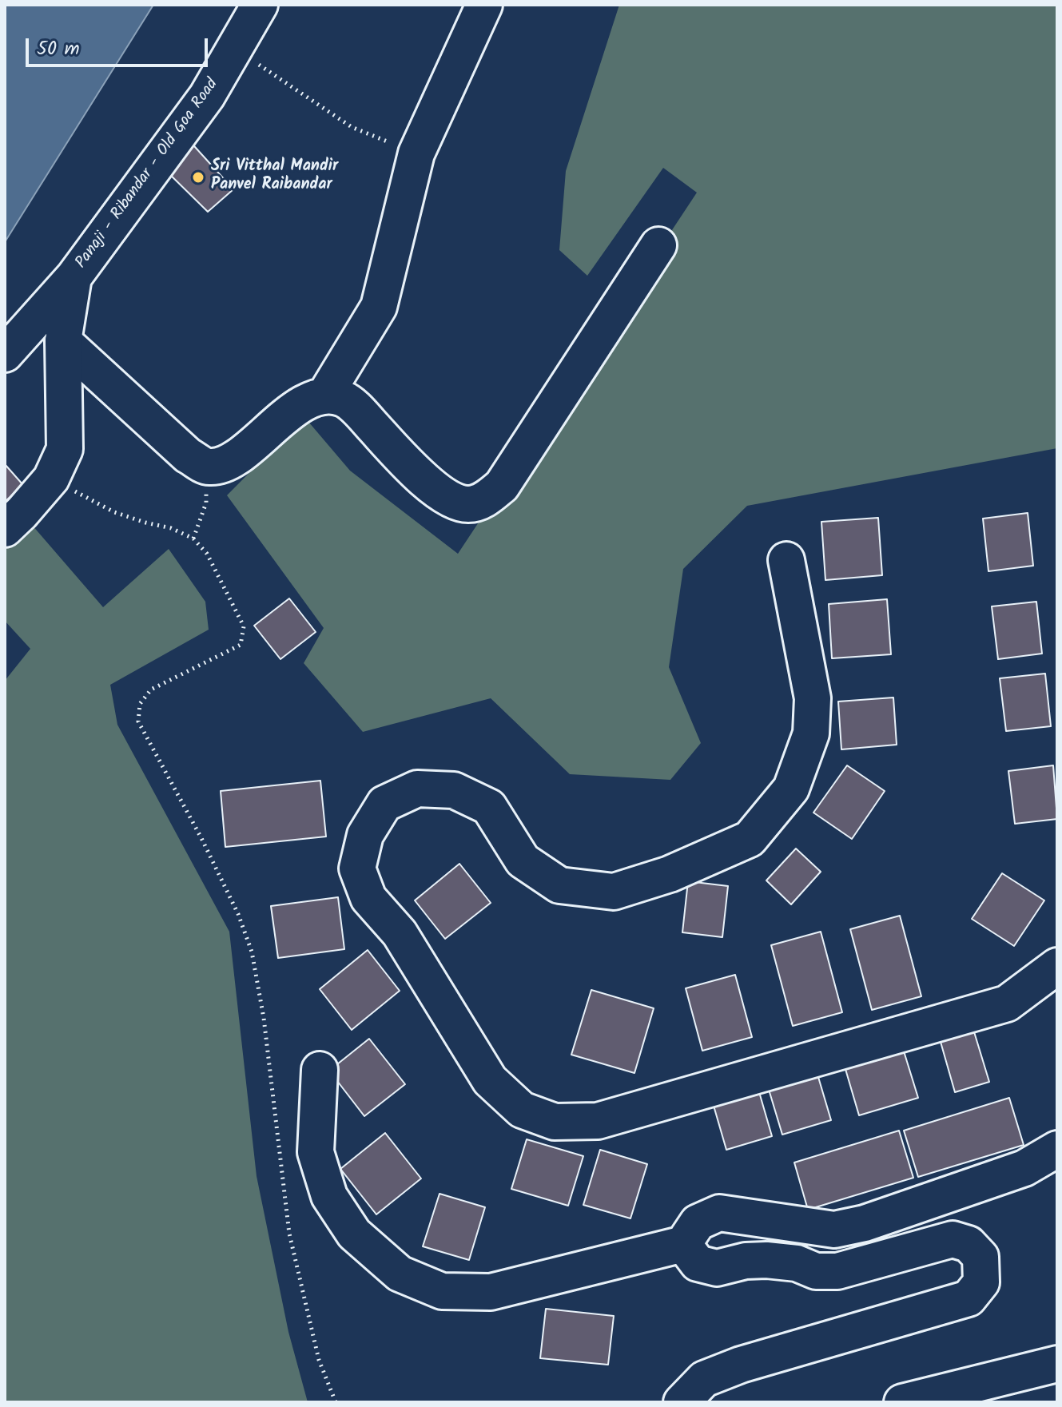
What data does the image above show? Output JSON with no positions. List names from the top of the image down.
{
  "streets": {
    "street": ["Panaji - Ribandar - Old Goa Road"]
  },
  "places": ["Sri Vitthal Mandir Panvel Raibandar"],
  "scale_bar": "50 m"
}
